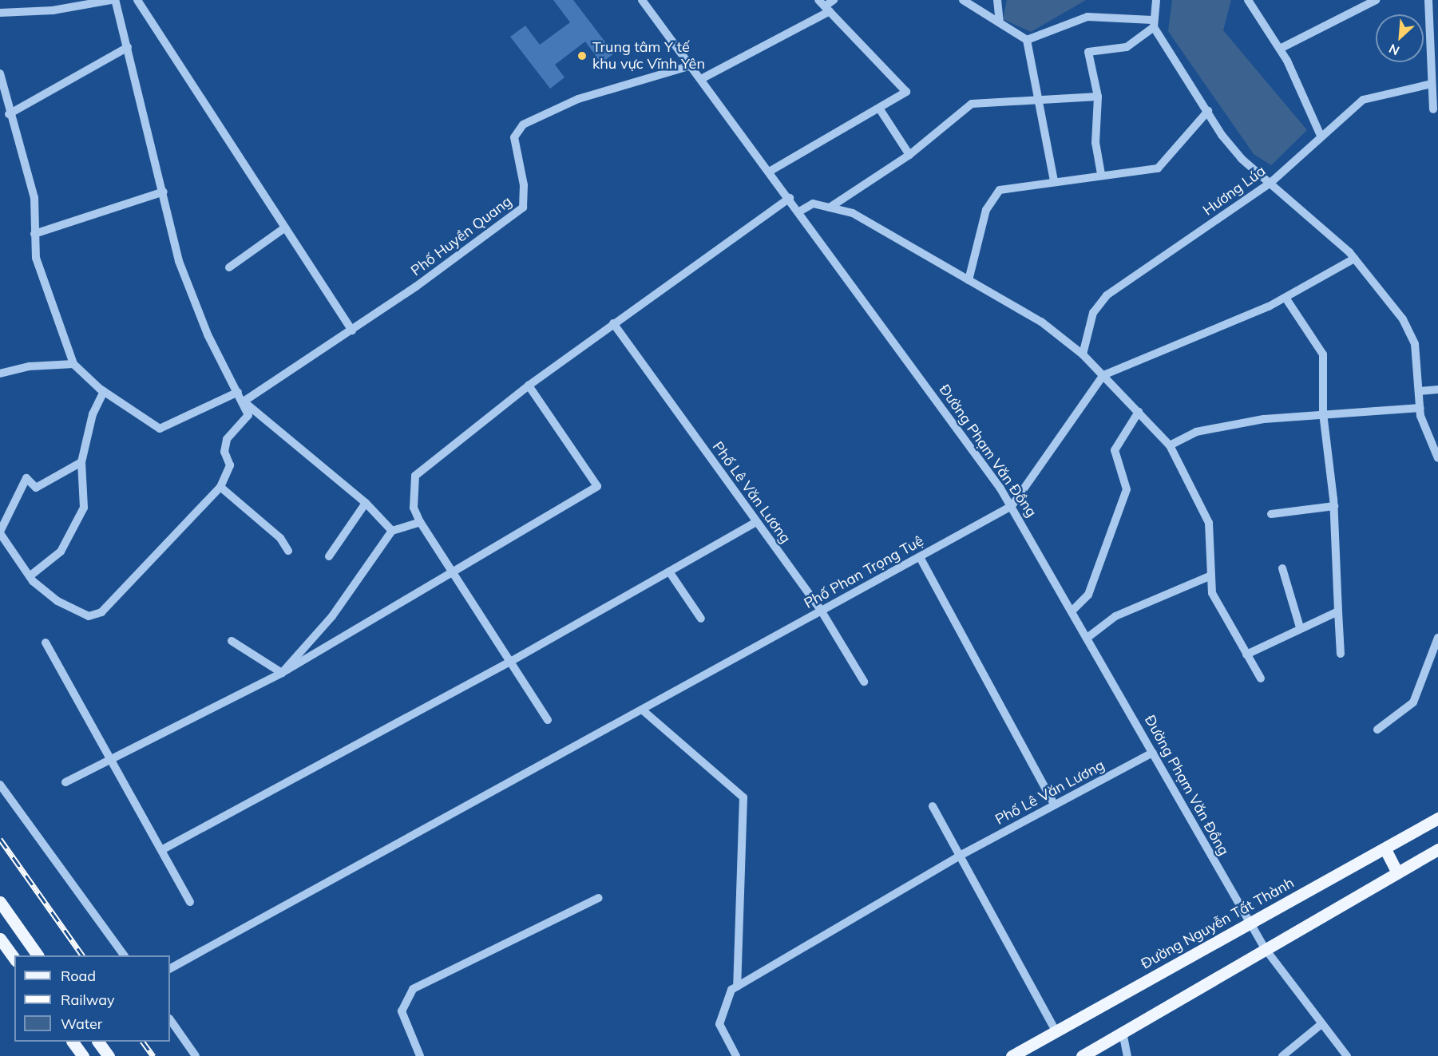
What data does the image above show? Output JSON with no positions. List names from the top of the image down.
{
  "streets": {
    "main road": ["Đường Nguyễn Tất Thành"],
    "street": [
      "Hương Lúa",
      "Phố Huyền Quang",
      "Đường Phạm Văn Đồng",
      "Phố Lê Văn Lương",
      "Phố Phan Trọng Tuệ"
    ]
  },
  "crossings": [
    ["Phố Huyền Quang", "Đường Phạm Văn Đồng"],
    ["Đường Phạm Văn Đồng", "Phố Lê Văn Lương"],
    ["Đường Phạm Văn Đồng", "Phố Phan Trọng Tuệ"],
    ["Đường Phạm Văn Đồng", "Đường Nguyễn Tất Thành"],
    ["Phố Lê Văn Lương", "Phố Phan Trọng Tuệ"]
  ],
  "places": ["Trung tâm Y tế khu vực Vĩnh Yên"],
  "legend": ["Road", "Railway", "Water"],
  "north": "bottom left"
}
